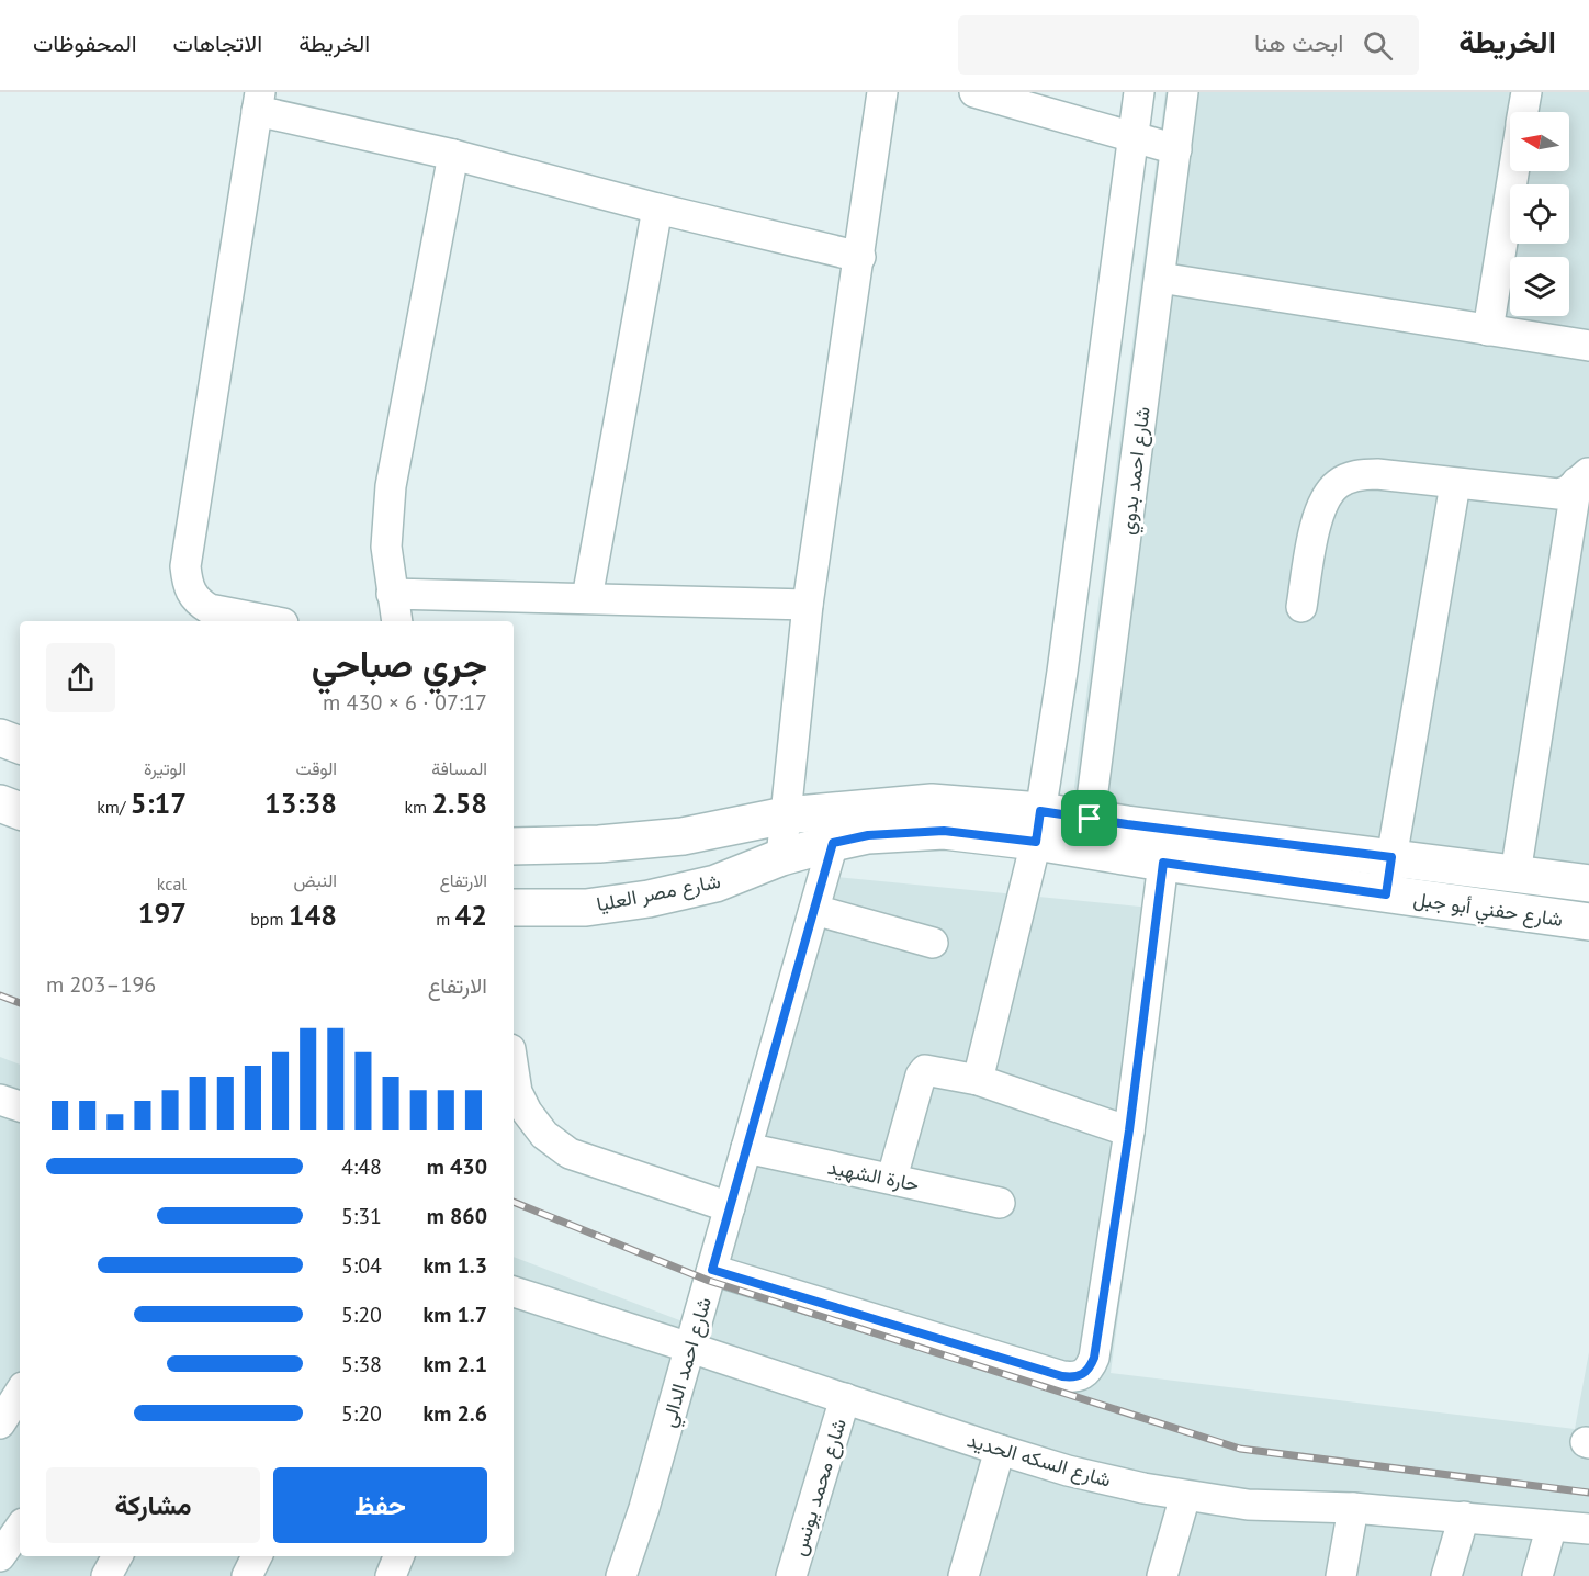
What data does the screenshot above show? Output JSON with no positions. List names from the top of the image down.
{
  "streets": {
    "street": [
      "شارع احمد بدوي",
      "شارع مصر العليا",
      "شارع حفني أبو جبل",
      "حارة الشهيد",
      "شارع احمد الدالي",
      "شارع السكه الحديد",
      "شارع محمد يونس"
    ]
  },
  "crossings": [
    ["شارع احمد بدوي", "شارع حفني أبو جبل"],
    ["شارع مصر العليا", "شارع حفني أبو جبل"],
    ["شارع مصر العليا", "شارع احمد الدالي"],
    ["حارة الشهيد", "شارع احمد الدالي"],
    ["شارع احمد الدالي", "شارع السكه الحديد"],
    ["شارع السكه الحديد", "شارع محمد يونس"]
  ],
  "north": "left",
  "page": {
    "header": "الخريطة",
    "search": "ابحث هنا",
    "nav": ["الخريطة", "الاتجاهات", "المحفوظات"],
    "heading": ["جري صباحي", "07:17 · 6 × 430 m"],
    "stats": [
      ["المسافة", "2.58 km"],
      ["الوقت", "13:38"],
      ["الوتيرة", "5:17 /km"],
      ["الارتفاع", "42 m"],
      ["النبض", "148 bpm"],
      ["kcal", "197"]
    ],
    "chart": ["الارتفاع", "196–203 m"],
    "list": [
      {
        "name": "430 m",
        "note": "4:48"
      },
      {
        "name": "860 m",
        "note": "5:31"
      },
      {
        "name": "1.3 km",
        "note": "5:04"
      },
      {
        "name": "1.7 km",
        "note": "5:20"
      },
      {
        "name": "2.1 km",
        "note": "5:38"
      },
      {
        "name": "2.6 km",
        "note": "5:20"
      }
    ],
    "buttons": ["حفظ", "مشاركة"]
  }
}
